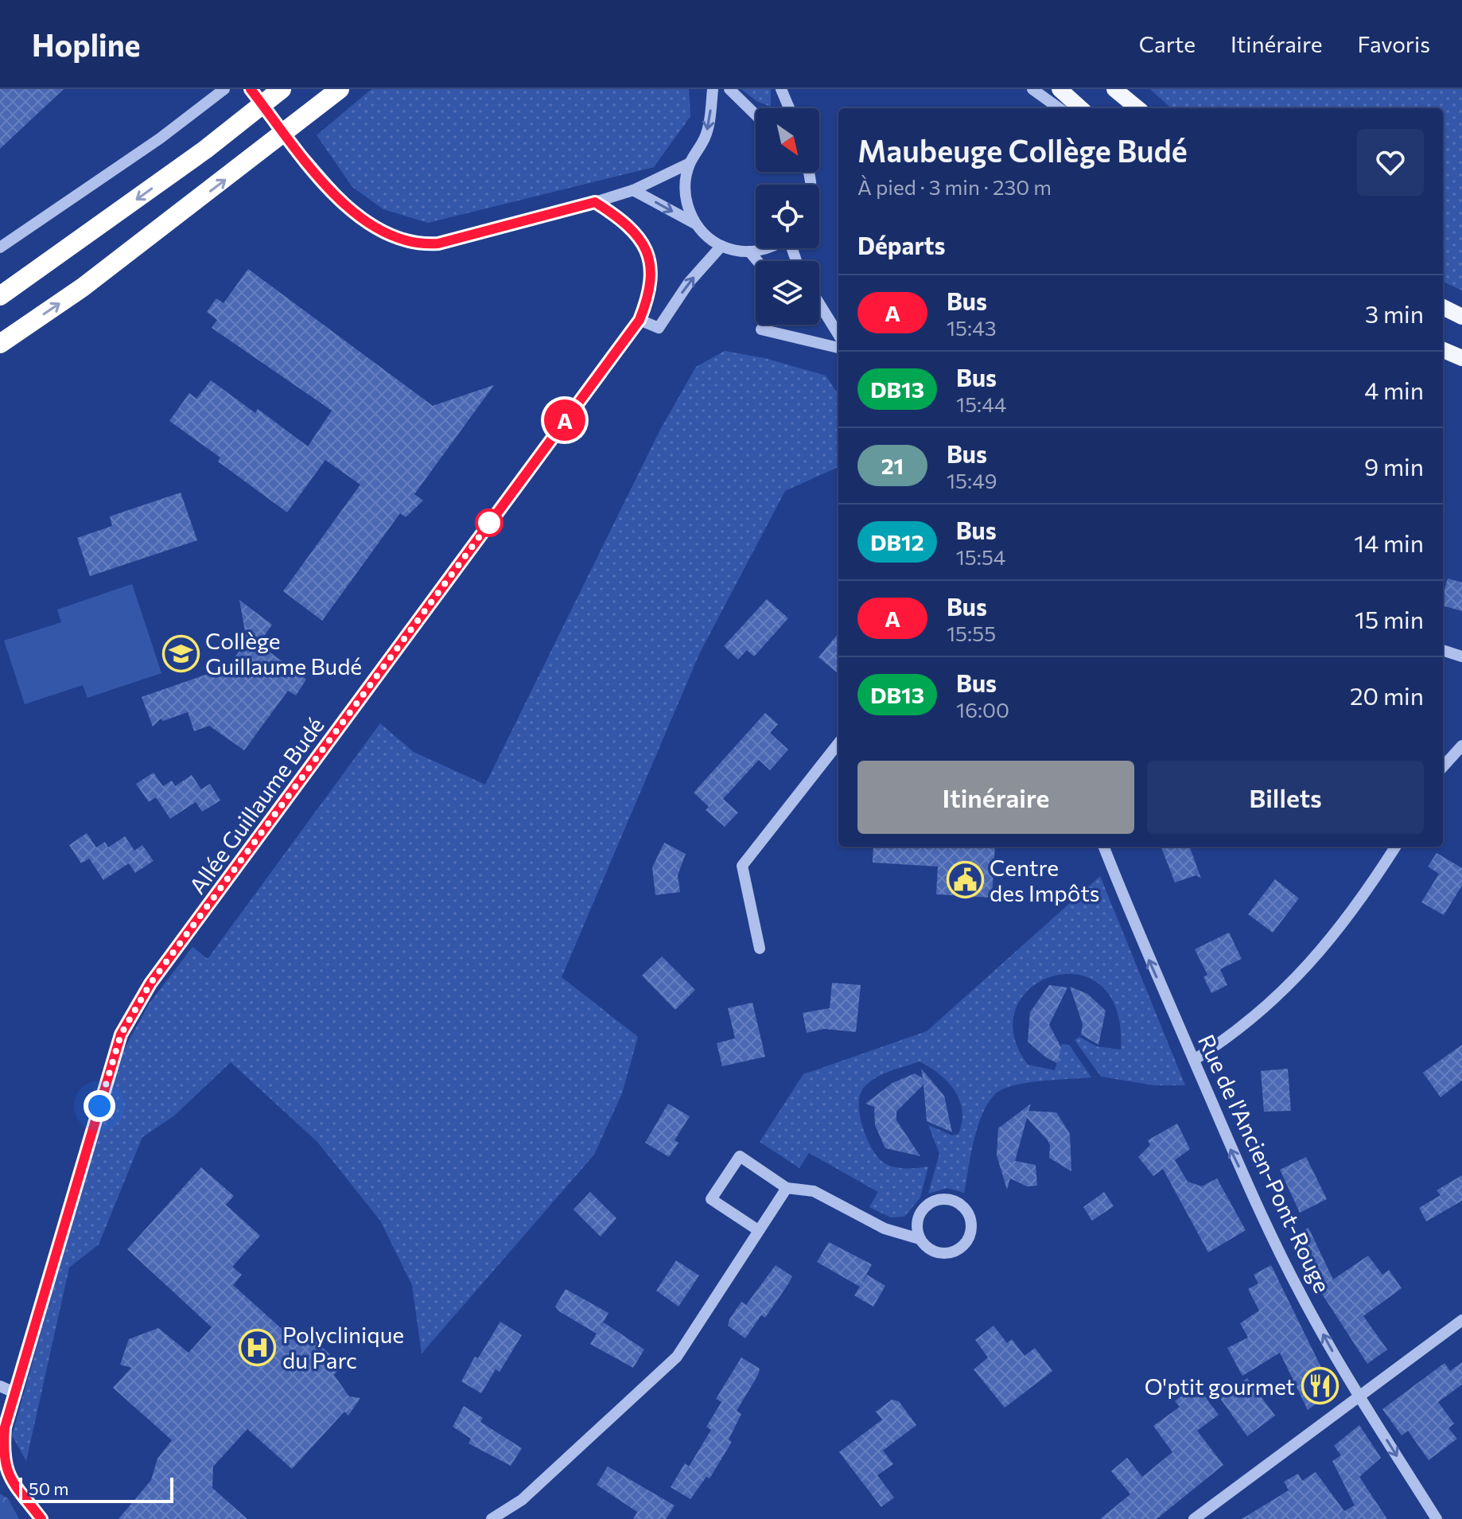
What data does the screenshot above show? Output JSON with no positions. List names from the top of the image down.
{
  "streets": {
    "street": ["Allée Guillaume Budé", "Rue de l'Ancien-Pont-Rouge"]
  },
  "places": {
    "school or university": ["Collège Guillaume Budé"],
    "public building": ["Centre des Impôts"],
    "hospital": ["Polyclinique du Parc"],
    "restaurant": ["O'ptit gourmet"]
  },
  "lines": ["bus line A"],
  "scale_bar": "50 m",
  "north": "bottom right",
  "page": {
    "header": "Hopline",
    "nav": ["Carte", "Itinéraire", "Favoris"],
    "on_map": "A",
    "heading": [
      ["Maubeuge Collège Budé", "À pied · 3 min · 230 m"],
      "Départs"
    ],
    "list": [
      {
        "mark": "A",
        "name": "Bus",
        "note": "15:43",
        "value": "3 min"
      },
      {
        "mark": "DB13",
        "name": "Bus",
        "note": "15:44",
        "value": "4 min"
      },
      {
        "mark": "21",
        "name": "Bus",
        "note": "15:49",
        "value": "9 min"
      },
      {
        "mark": "DB12",
        "name": "Bus",
        "note": "15:54",
        "value": "14 min"
      },
      {
        "mark": "A",
        "name": "Bus",
        "note": "15:55",
        "value": "15 min"
      },
      {
        "mark": "DB13",
        "name": "Bus",
        "note": "16:00",
        "value": "20 min"
      }
    ],
    "buttons": ["Itinéraire", "Billets"],
    "scale": "50 m"
  }
}
